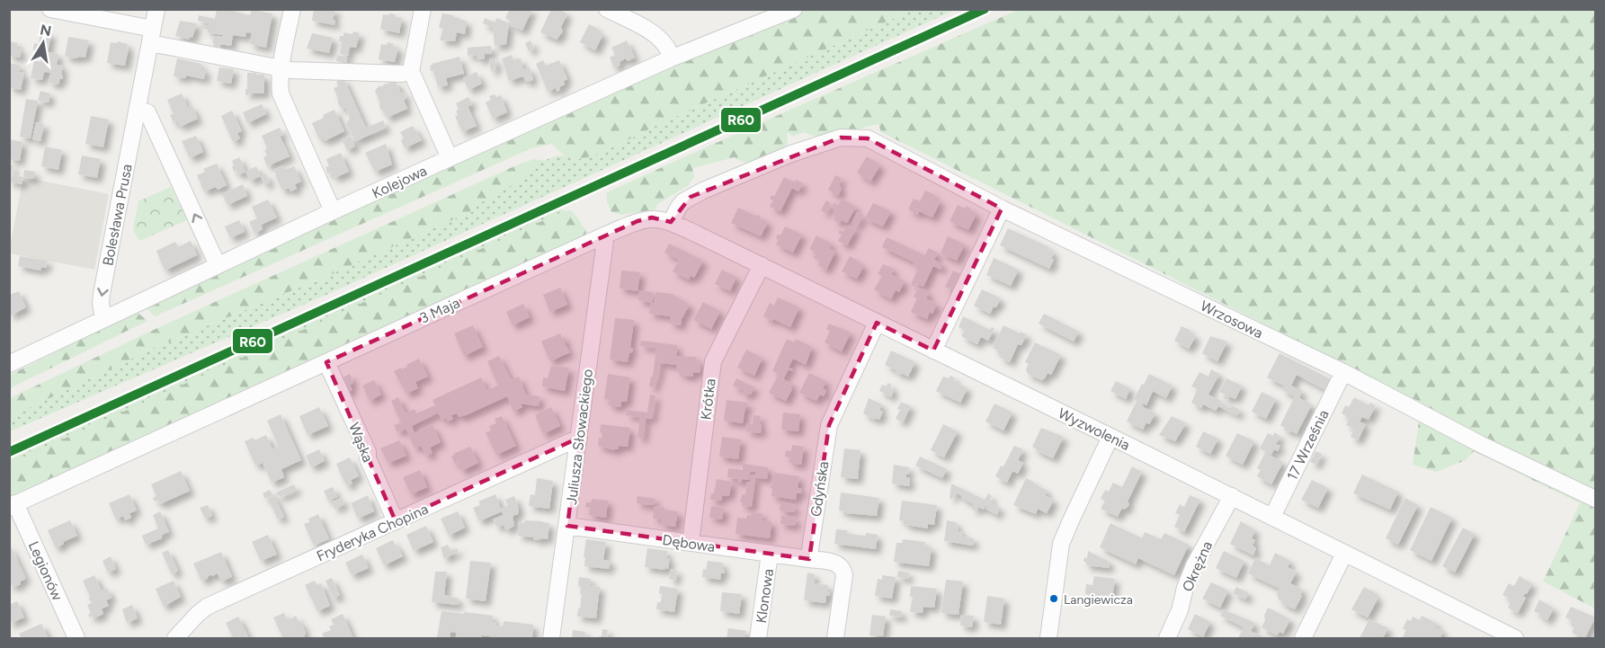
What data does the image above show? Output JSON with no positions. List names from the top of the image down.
{
  "streets": {
    "street": [
      "Kolejowa",
      "Bolesława Prusa",
      "3 Maja",
      "Wrzosowa",
      "Krótka",
      "Wyzwolenia",
      "Juliusza Słowackiego",
      "Wąska",
      "17 Września",
      "Gdyńska",
      "Fryderyka Chopina",
      "Dębowa",
      "Okrężna",
      "Legionów",
      "Klonowa"
    ]
  },
  "crossings": [
    ["Kolejowa", "Bolesława Prusa"],
    ["3 Maja", "Wrzosowa"],
    ["3 Maja", "Wyzwolenia"],
    ["3 Maja", "Juliusza Słowackiego"],
    ["3 Maja", "Wąska"],
    ["3 Maja", "Legionów"],
    ["Wrzosowa", "Wyzwolenia"],
    ["Wrzosowa", "17 Września"],
    ["Krótka", "Wyzwolenia"],
    ["Krótka", "Dębowa"],
    ["Wyzwolenia", "17 Września"],
    ["Wyzwolenia", "Gdyńska"],
    ["Wyzwolenia", "Okrężna"],
    ["Juliusza Słowackiego", "Fryderyka Chopina"],
    ["Juliusza Słowackiego", "Dębowa"],
    ["Wąska", "Fryderyka Chopina"],
    ["Gdyńska", "Dębowa"],
    ["Dębowa", "Klonowa"]
  ],
  "one_way": ["Bolesława Prusa"],
  "places": ["Langiewicza"],
  "lines": ["transit line R60"],
  "north": "top"
}
